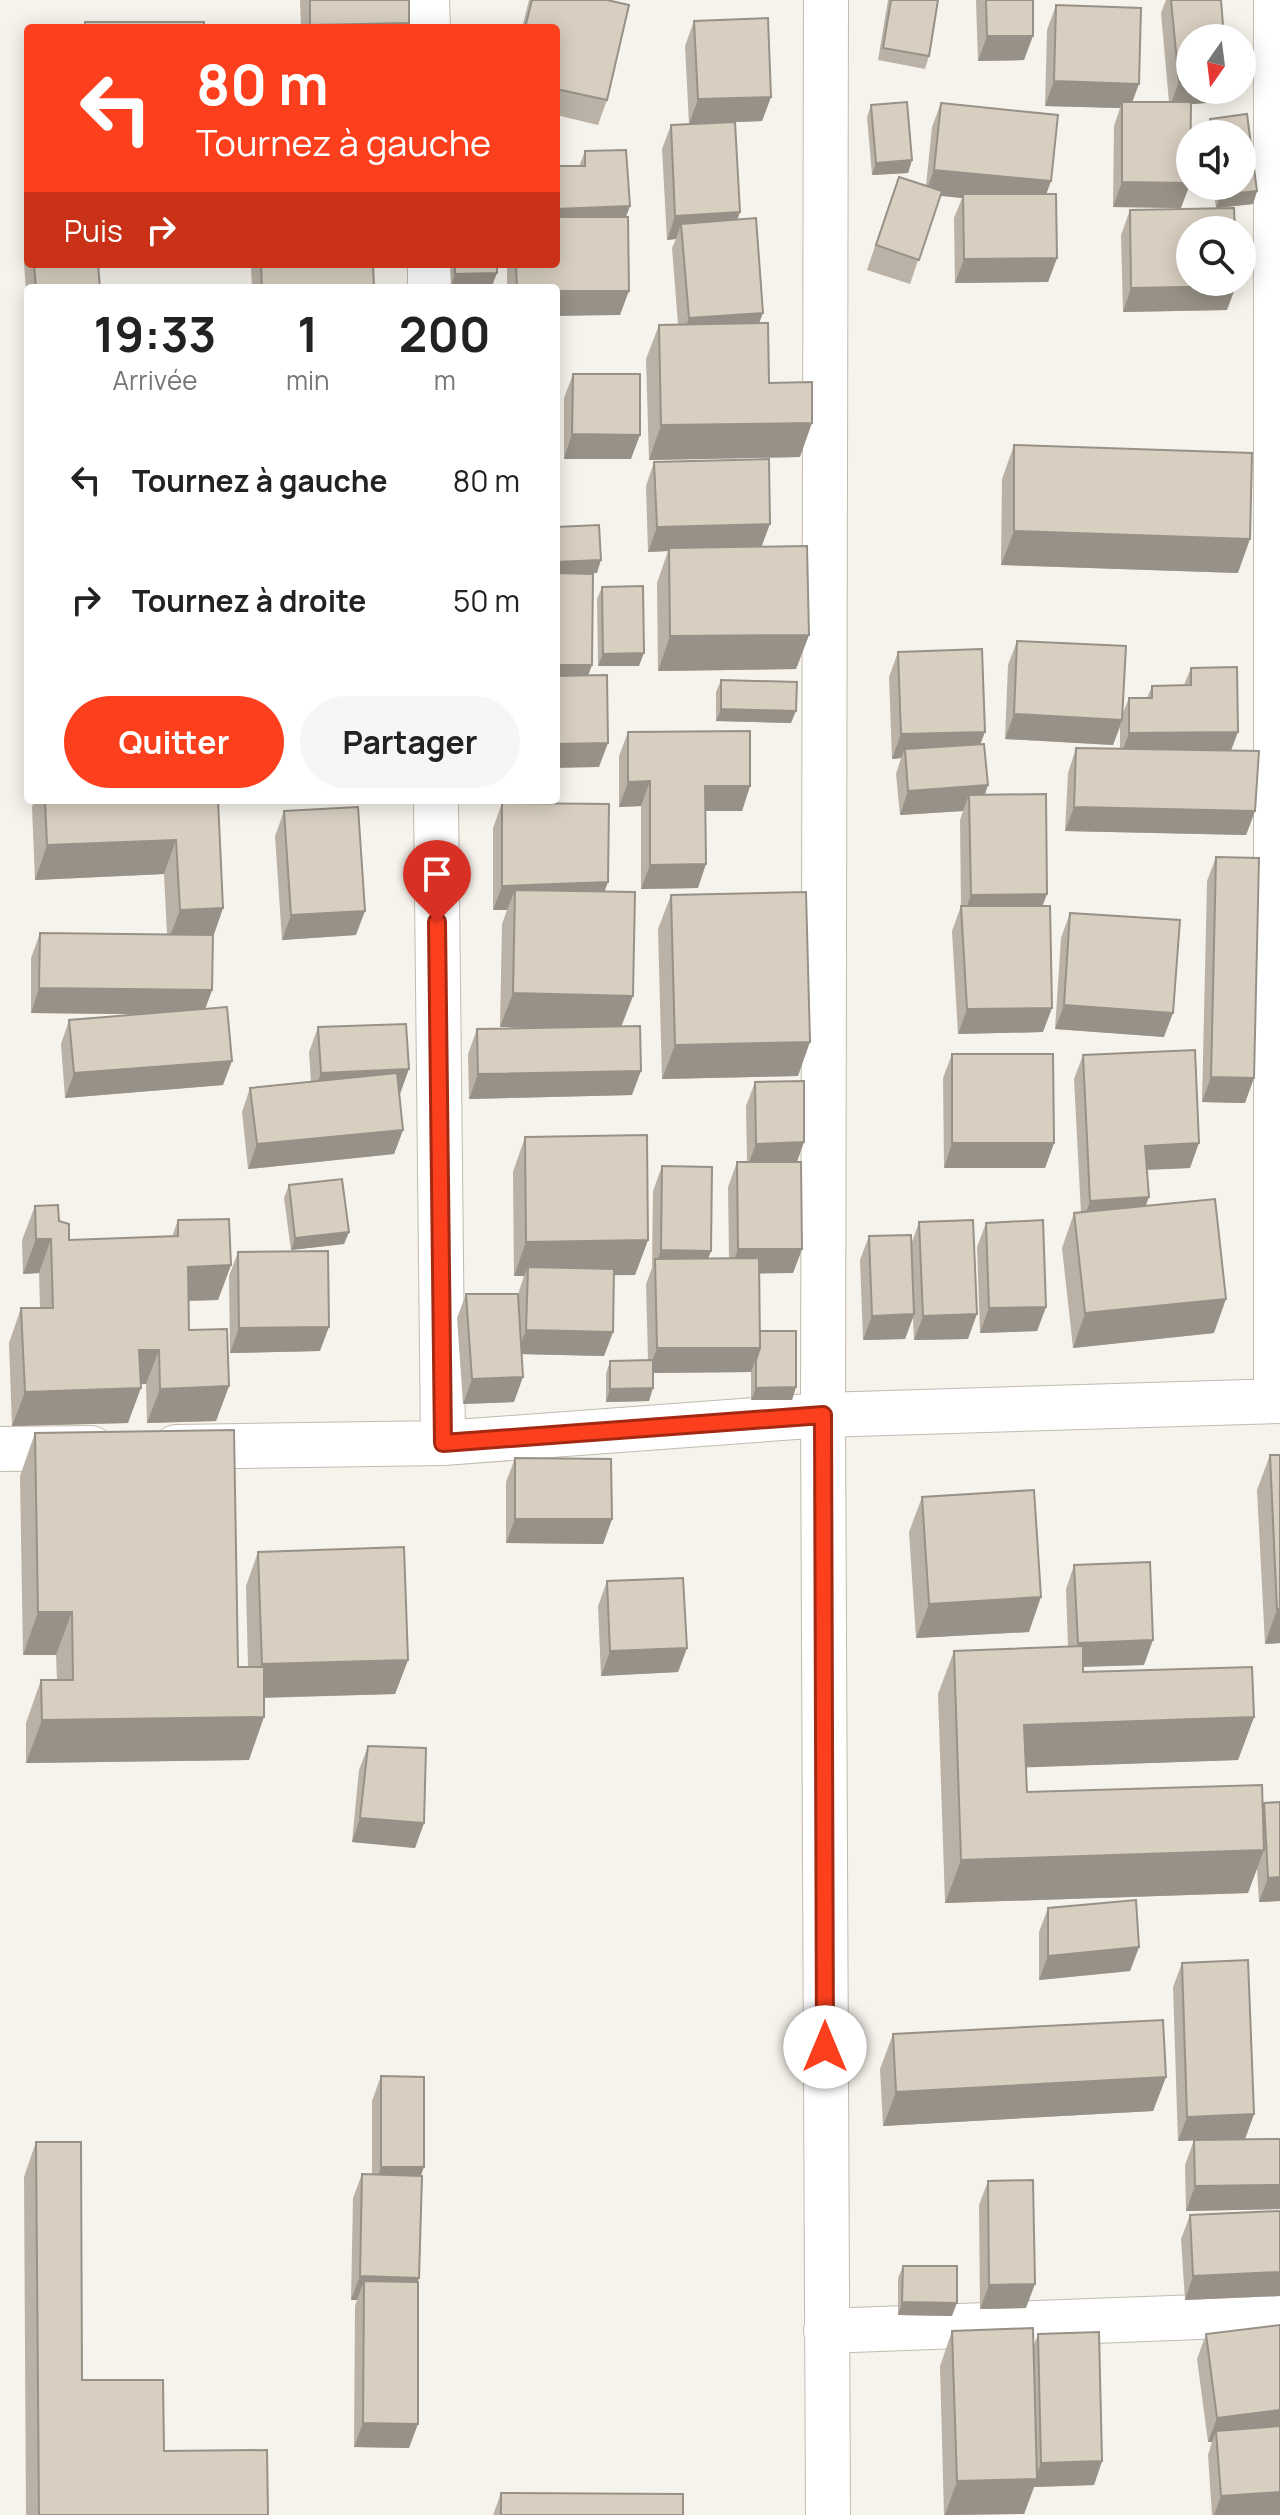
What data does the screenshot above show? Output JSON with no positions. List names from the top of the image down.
{
  "north": "bottom",
  "page": {
    "turn": ["80 m", "Tournez à gauche"],
    "then": "Puis",
    "eta": [
      "19:33",
      "Arrivée",
      "1",
      "min",
      "200",
      "m"
    ],
    "list": [
      {
        "name": "Tournez à gauche",
        "value": "80 m"
      },
      {
        "name": "Tournez à droite",
        "value": "50 m"
      }
    ],
    "buttons": ["Quitter", "Partager"]
  }
}
